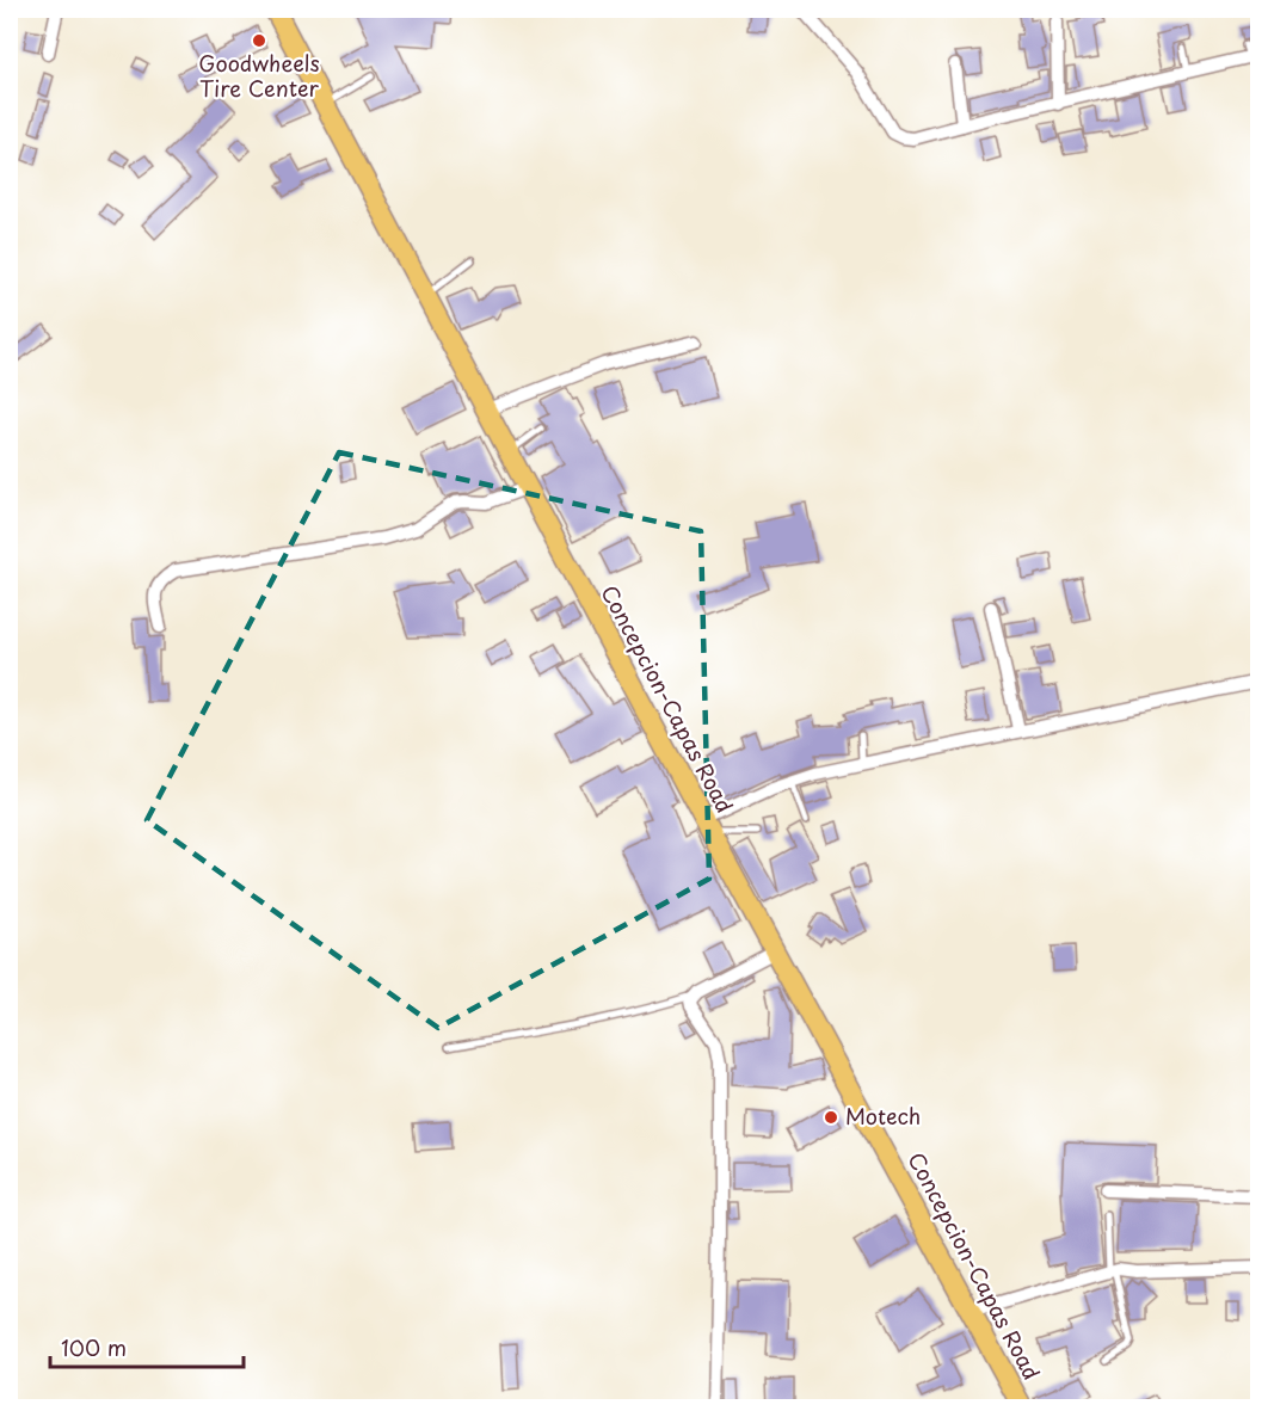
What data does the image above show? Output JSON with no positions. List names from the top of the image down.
{
  "streets": {
    "main road": ["Concepcion-Capas Road"]
  },
  "places": ["Goodwheels Tire Center", "Motech"],
  "scale_bar": "100 m"
}
